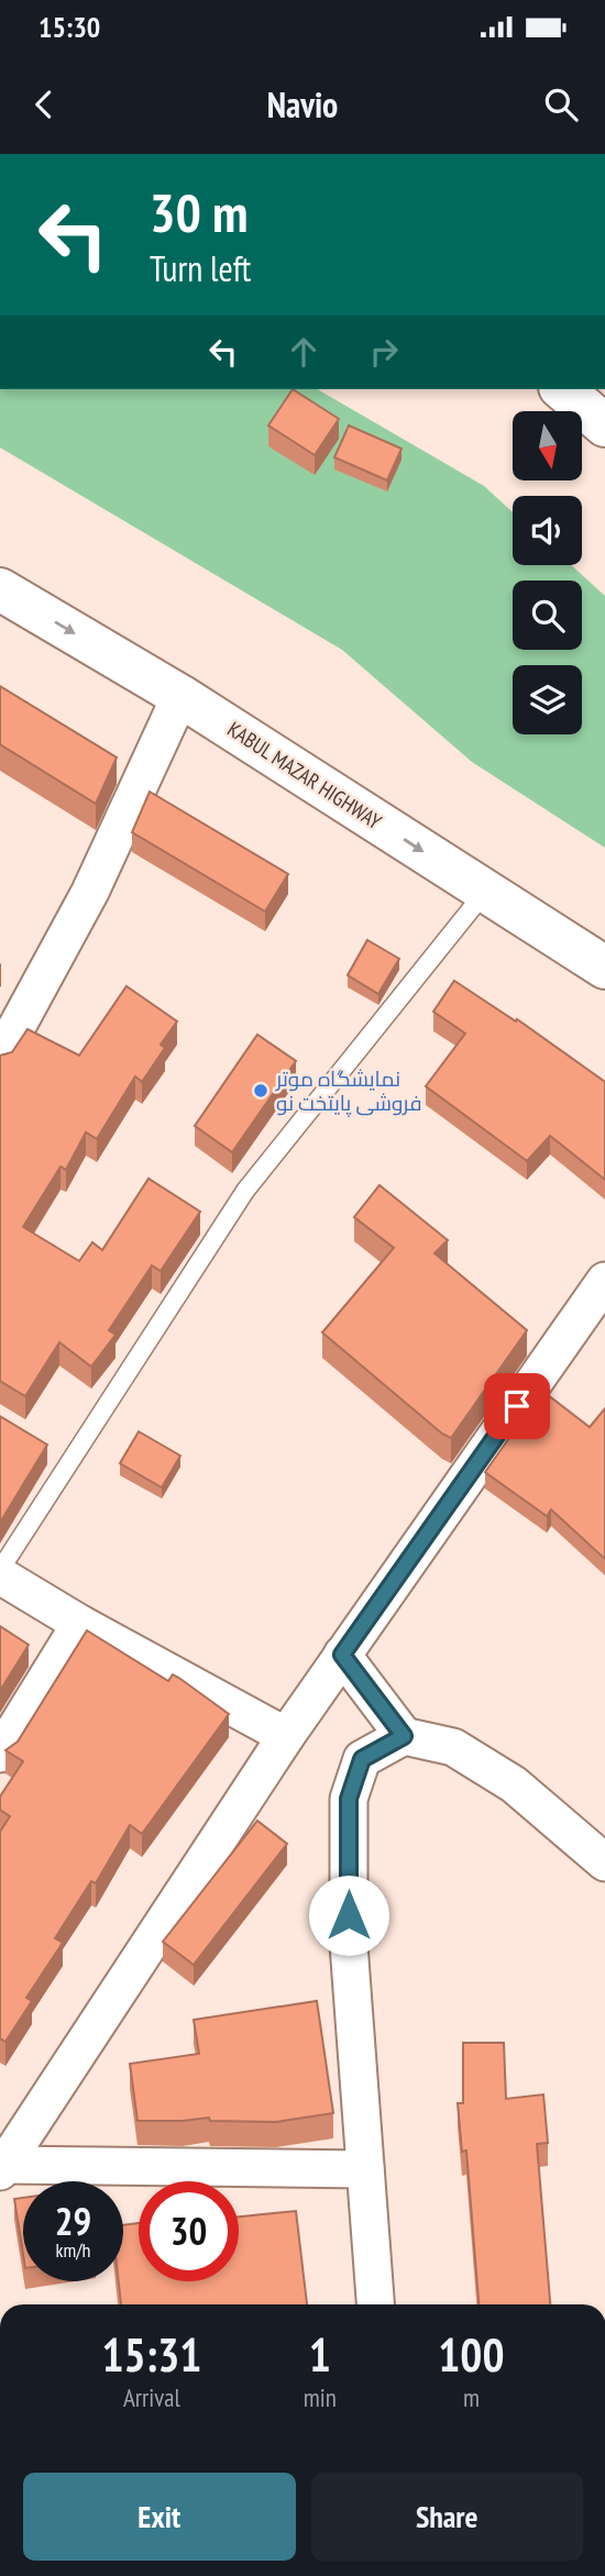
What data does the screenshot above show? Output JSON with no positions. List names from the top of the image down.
{
  "streets": {
    "highway": ["KABUL MAZAR HIGHWAY"]
  },
  "one_way": ["KABUL MAZAR HIGHWAY"],
  "places": ["نمایشگاه موتر فروشی پایتخت نو"],
  "north": "bottom",
  "page": {
    "status": "15:30",
    "header": "Navio",
    "turn": ["30 m", "Turn left"],
    "speed": "29 km/h",
    "limit": "30",
    "eta": [
      "15:31",
      "Arrival",
      "1",
      "min",
      "100",
      "m"
    ],
    "buttons": ["Exit", "Share"]
  }
}
